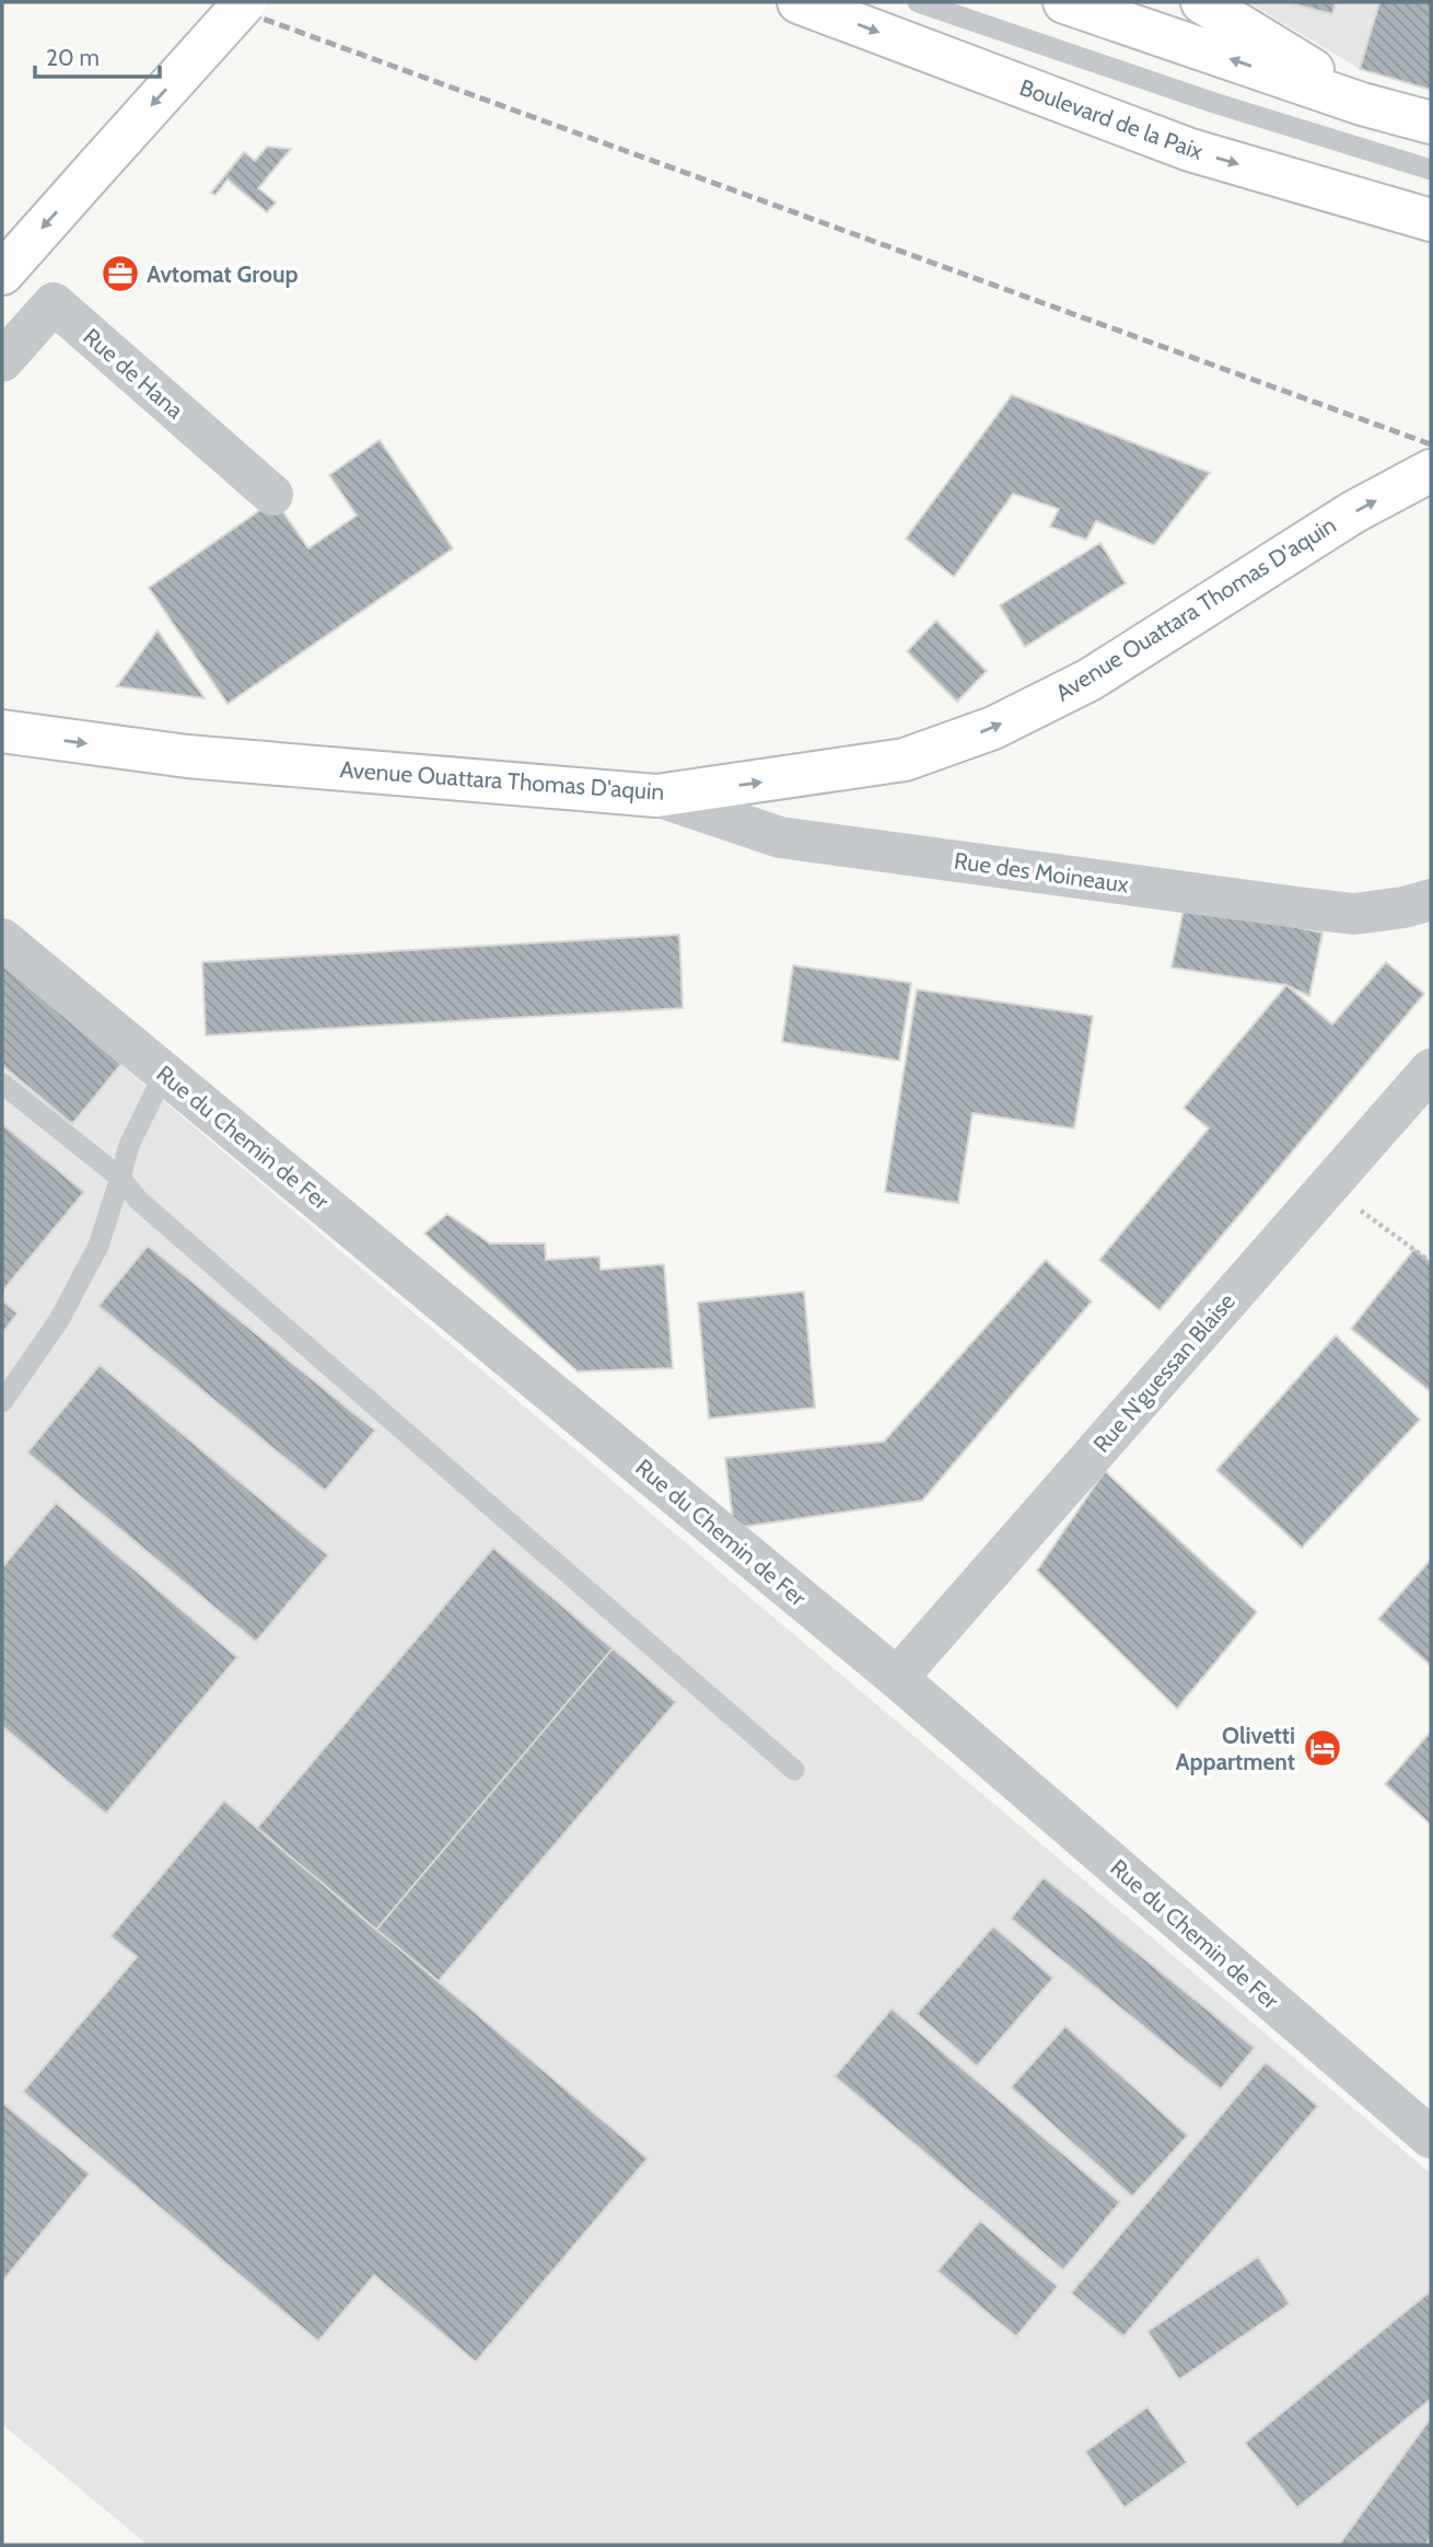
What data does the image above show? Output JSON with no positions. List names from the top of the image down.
{
  "streets": {
    "main road": ["Boulevard de la Paix", "Avenue Ouattara Thomas D'aquin"],
    "street": [
      "Rue de Hana",
      "Rue des Moineaux",
      "Rue du Chemin de Fer",
      "Rue N'guessan Blaise"
    ]
  },
  "crossings": [
    ["Avenue Ouattara Thomas D'aquin", "Rue des Moineaux"],
    ["Rue du Chemin de Fer", "Rue N'guessan Blaise"]
  ],
  "one_way": ["Avenue Ouattara Thomas D'aquin"],
  "places": {
    "office": ["Avtomat Group"],
    "hotel": ["Olivetti Appartment"]
  },
  "scale_bar": "20 m"
}
